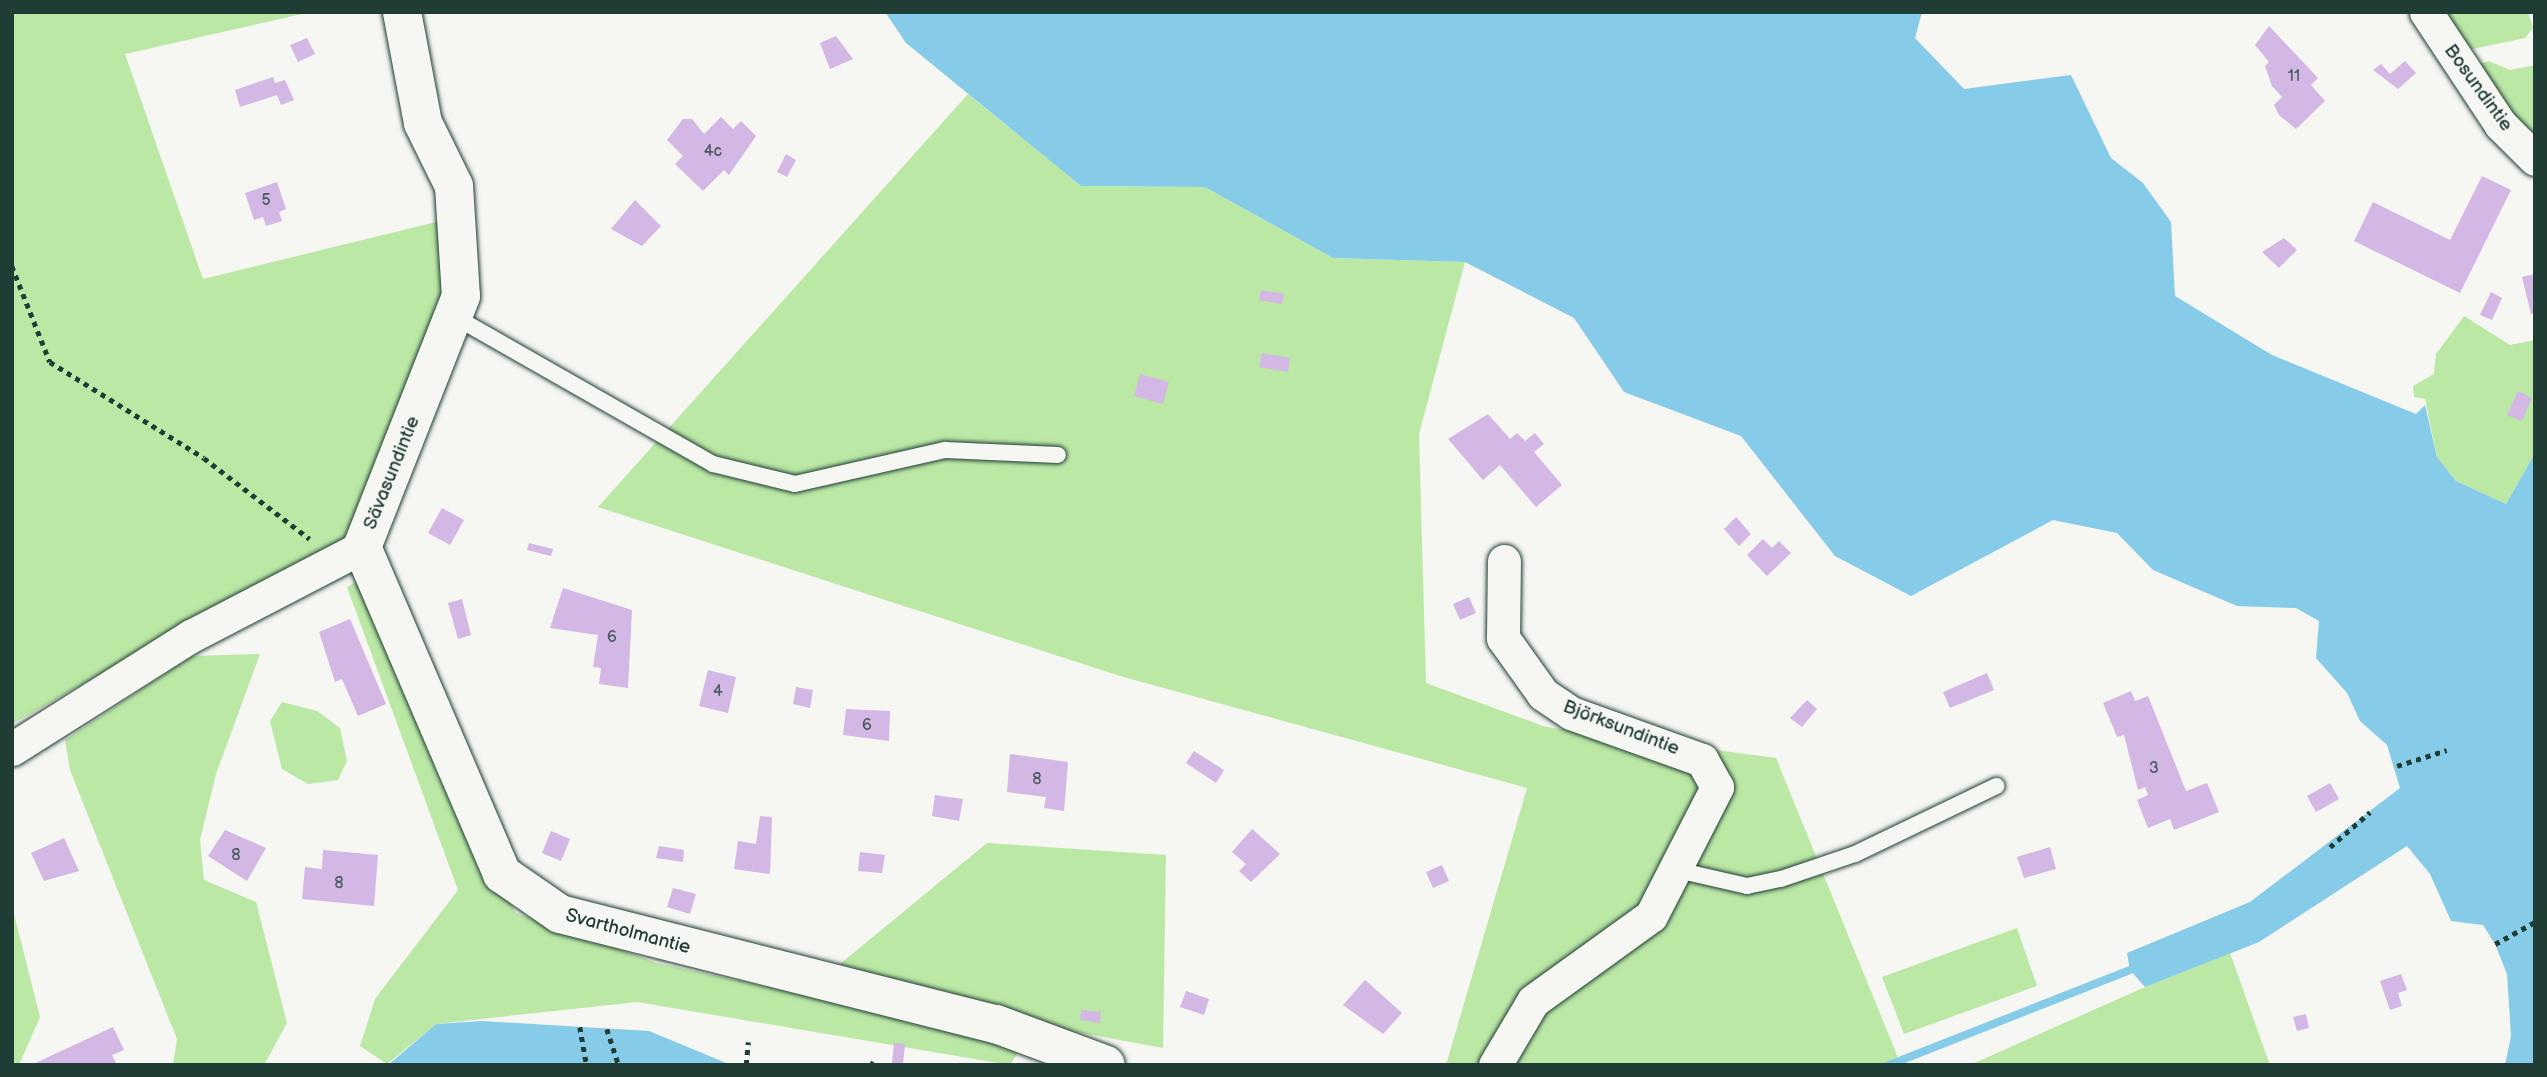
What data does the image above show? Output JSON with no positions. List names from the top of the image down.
{
  "streets": {
    "street": [
      "Bosundintie",
      "Sävasundintie",
      "Björksundintie",
      "Svartholmantie"
    ]
  },
  "crossings": [
    ["Sävasundintie", "Svartholmantie"]
  ],
  "house_numbers": [
    "11",
    "4c",
    "5",
    "6",
    "4",
    "6",
    "3",
    "8",
    "8",
    "8"
  ]
}
